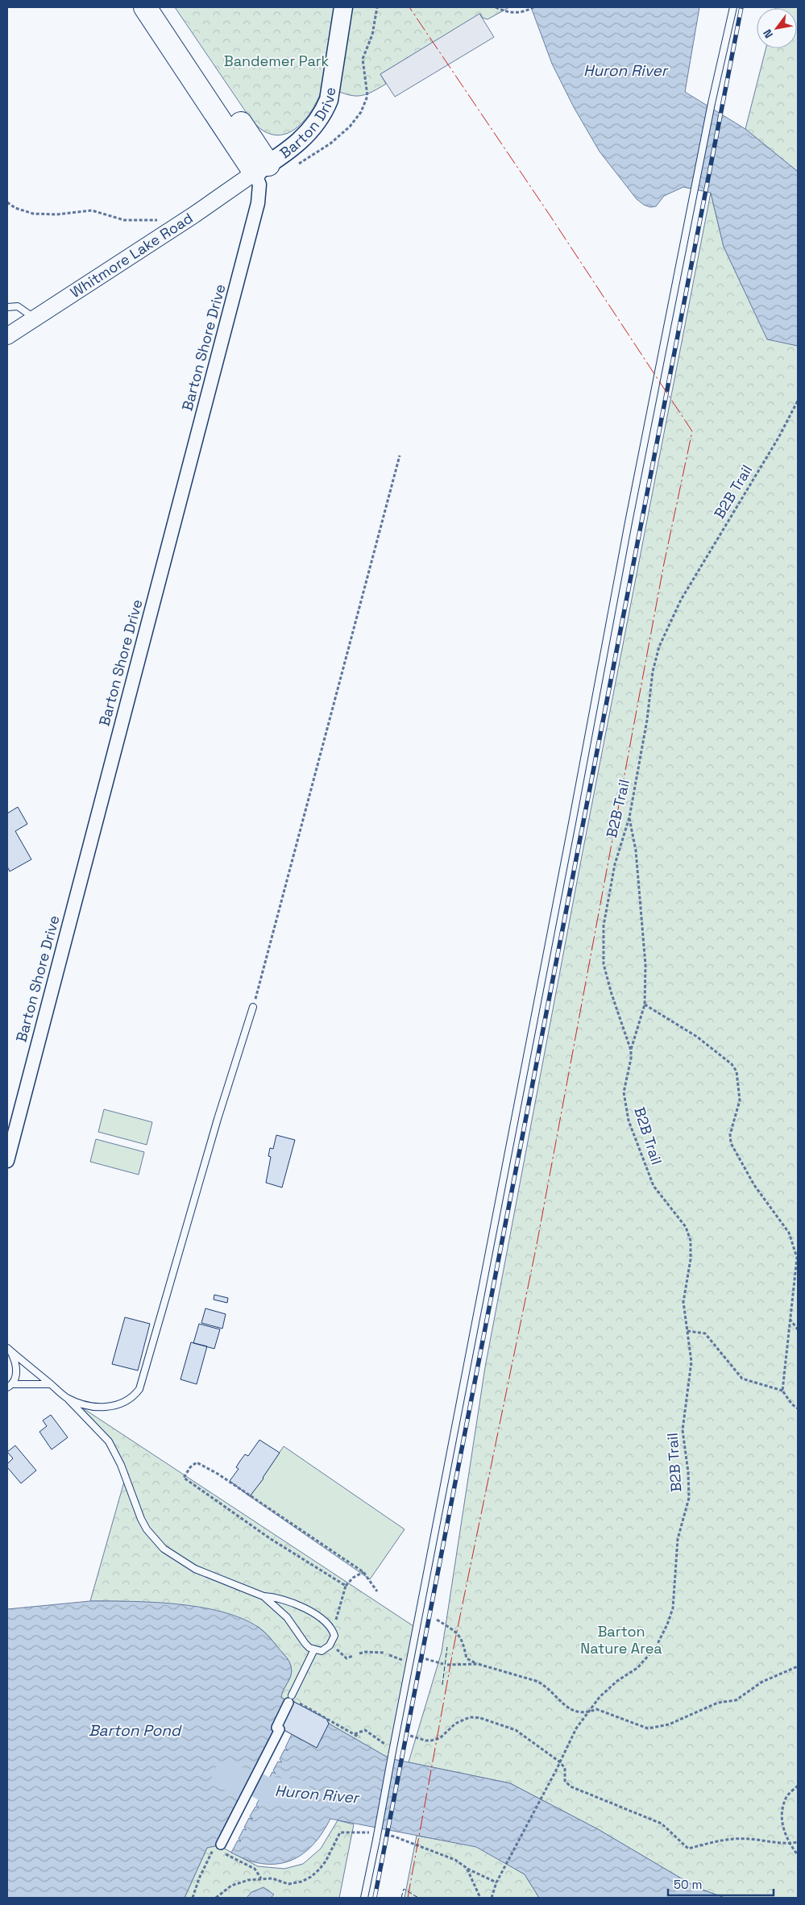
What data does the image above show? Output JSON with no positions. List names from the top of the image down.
{
  "streets": {
    "main road": ["Barton Drive"],
    "street": ["Whitmore Lake Road", "Barton Shore Drive"],
    "path": ["B2B Trail"]
  },
  "crossings": [
    ["Barton Drive", "Whitmore Lake Road"],
    ["Barton Drive", "Barton Shore Drive"],
    ["Whitmore Lake Road", "Barton Shore Drive"]
  ],
  "water": ["Huron River", "Barton Pond"],
  "parks": ["Bandemer Park", "Barton Nature Area"],
  "scale_bar": "50 m",
  "north": "bottom left"
}
